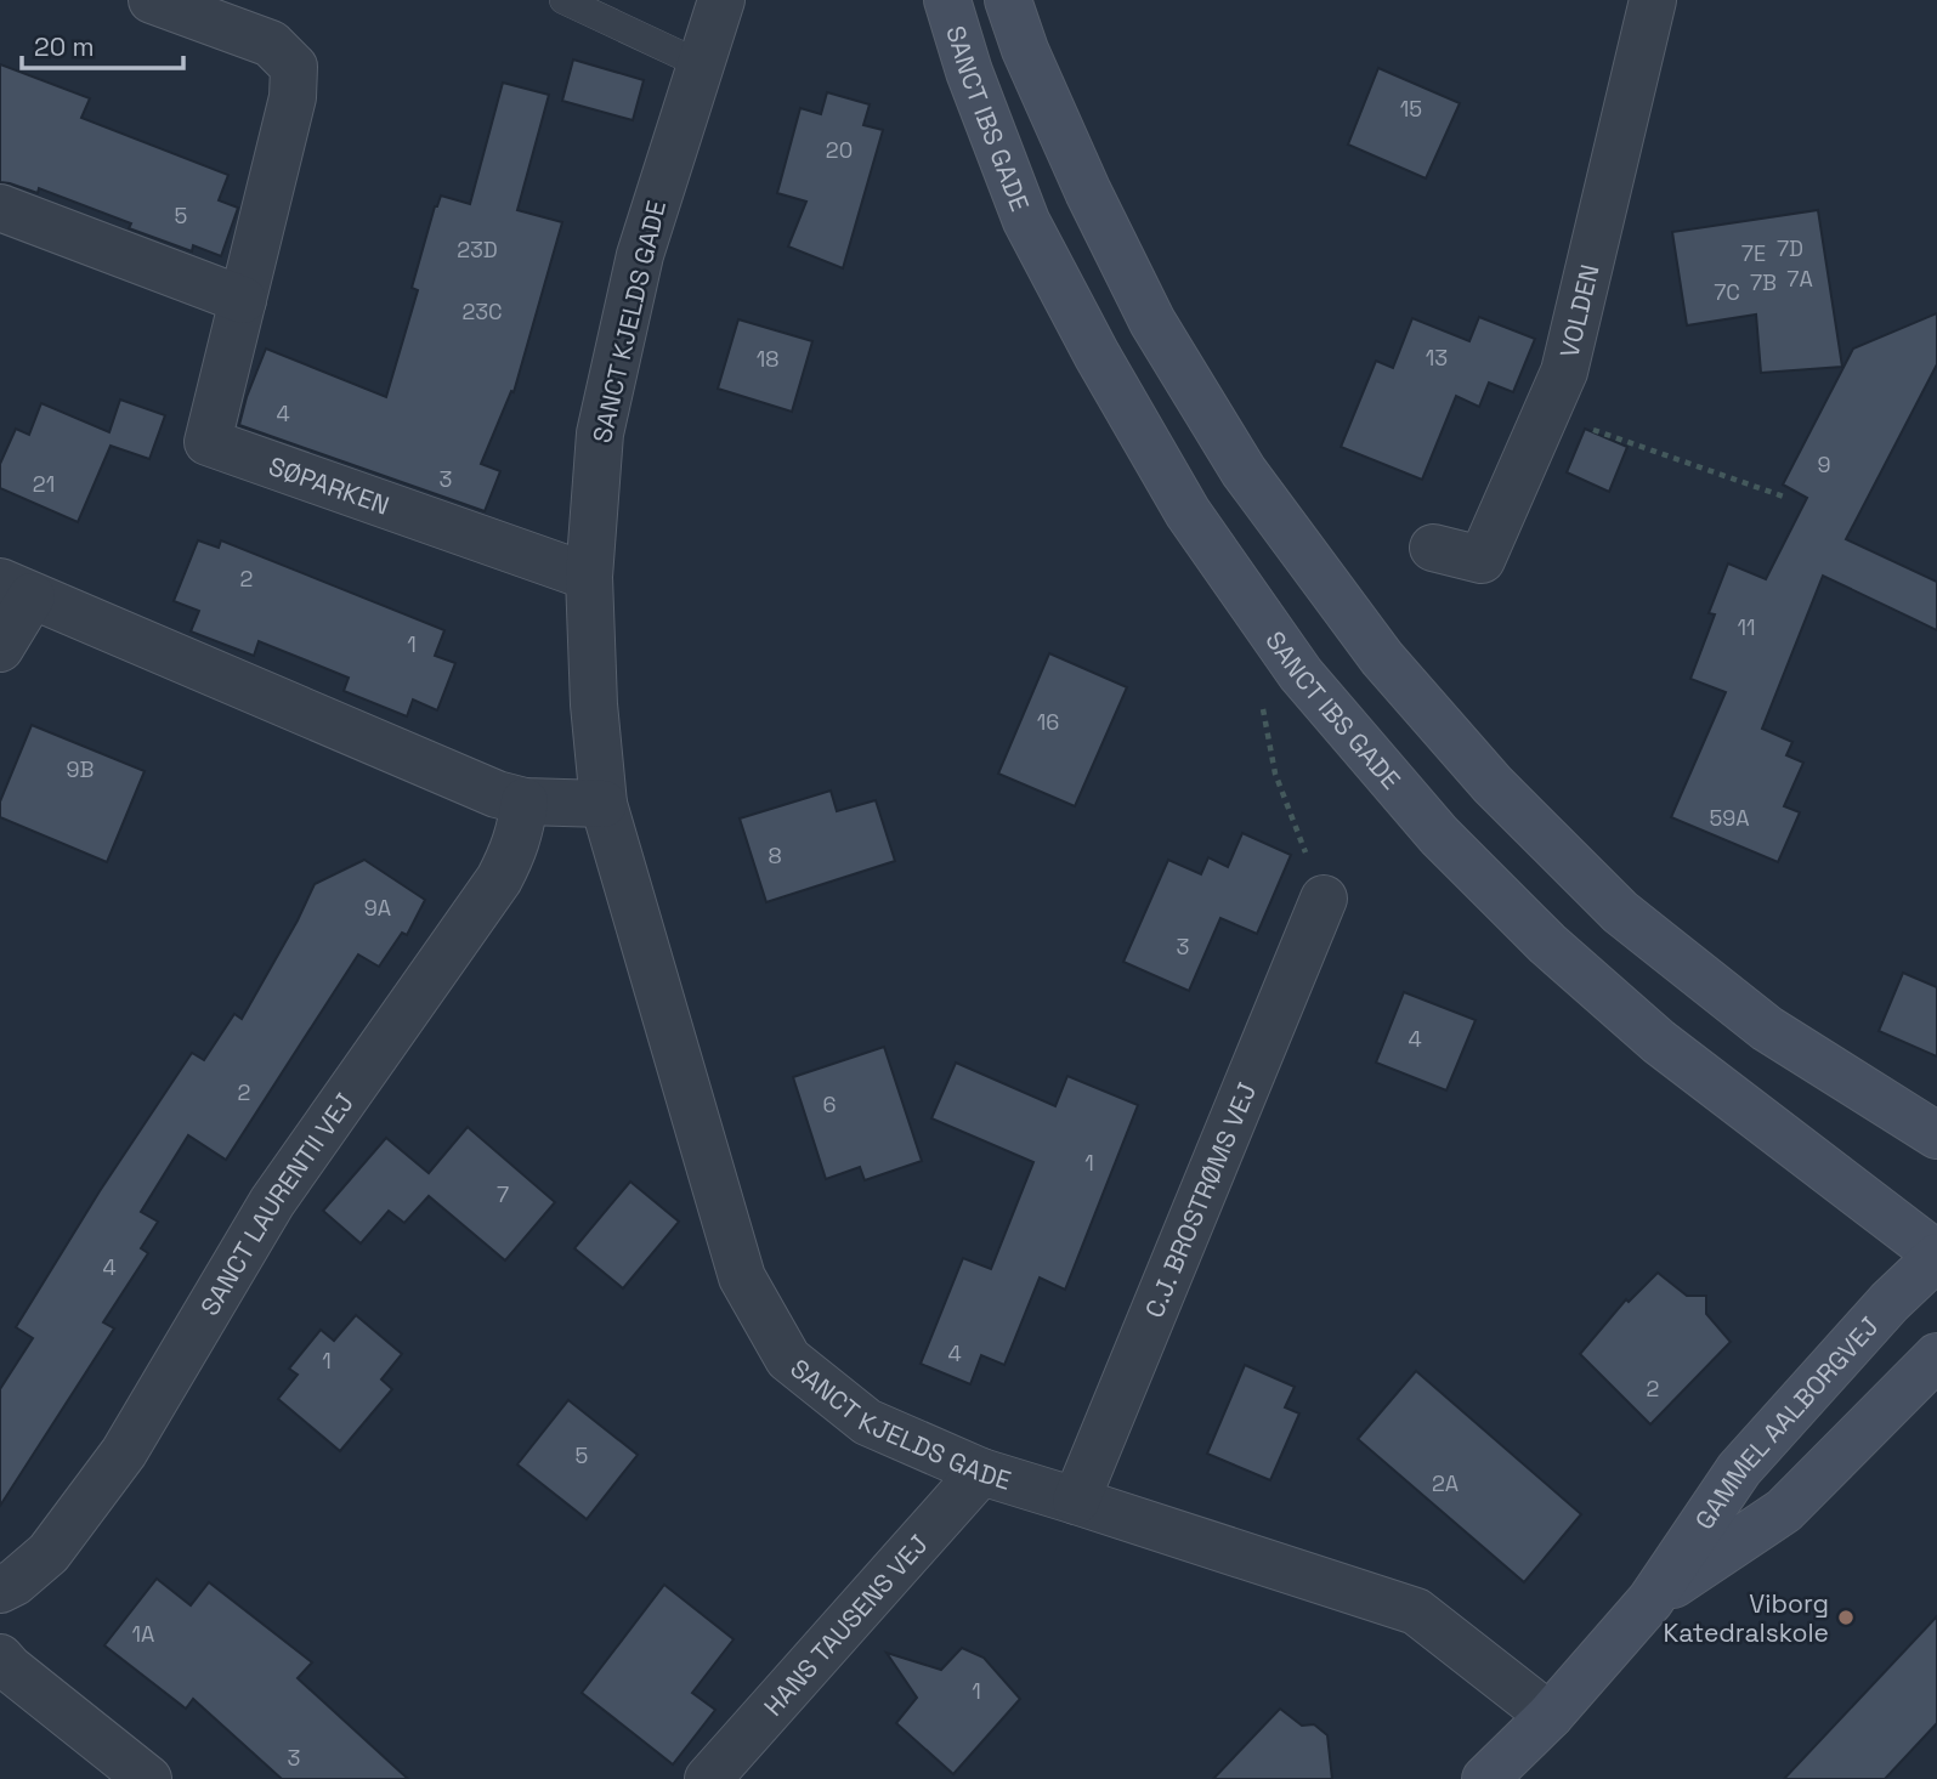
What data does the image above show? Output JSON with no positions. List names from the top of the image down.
{
  "streets": {
    "main road": ["SANCT IBS GADE", "GAMMEL AALBORGVEJ"],
    "street": [
      "VOLDEN",
      "SANCT KJELDS GADE",
      "SØPARKEN",
      "C.J. BROSTRØMS VEJ",
      "SANCT LAURENTII VEJ",
      "HANS TAUSENS VEJ"
    ]
  },
  "crossings": [
    ["SANCT IBS GADE", "GAMMEL AALBORGVEJ"],
    ["SANCT KJELDS GADE", "SØPARKEN"],
    ["SANCT KJELDS GADE", "C.J. BROSTRØMS VEJ"],
    ["SANCT KJELDS GADE", "GAMMEL AALBORGVEJ"],
    ["SANCT KJELDS GADE", "HANS TAUSENS VEJ"]
  ],
  "places": ["Viborg Katedralskole"],
  "house_numbers": [
    "15",
    "20",
    "5",
    "7D",
    "23D",
    "7E",
    "7A",
    "7B",
    "7C",
    "23C",
    "13",
    "18",
    "4",
    "9",
    "3",
    "21",
    "2",
    "11",
    "1",
    "16",
    "9B",
    "59A",
    "8",
    "9A",
    "3",
    "4",
    "2",
    "6",
    "1",
    "7",
    "4",
    "4",
    "1",
    "2",
    "5",
    "2A",
    "1A",
    "1",
    "3"
  ],
  "scale_bar": "20 m"
}
